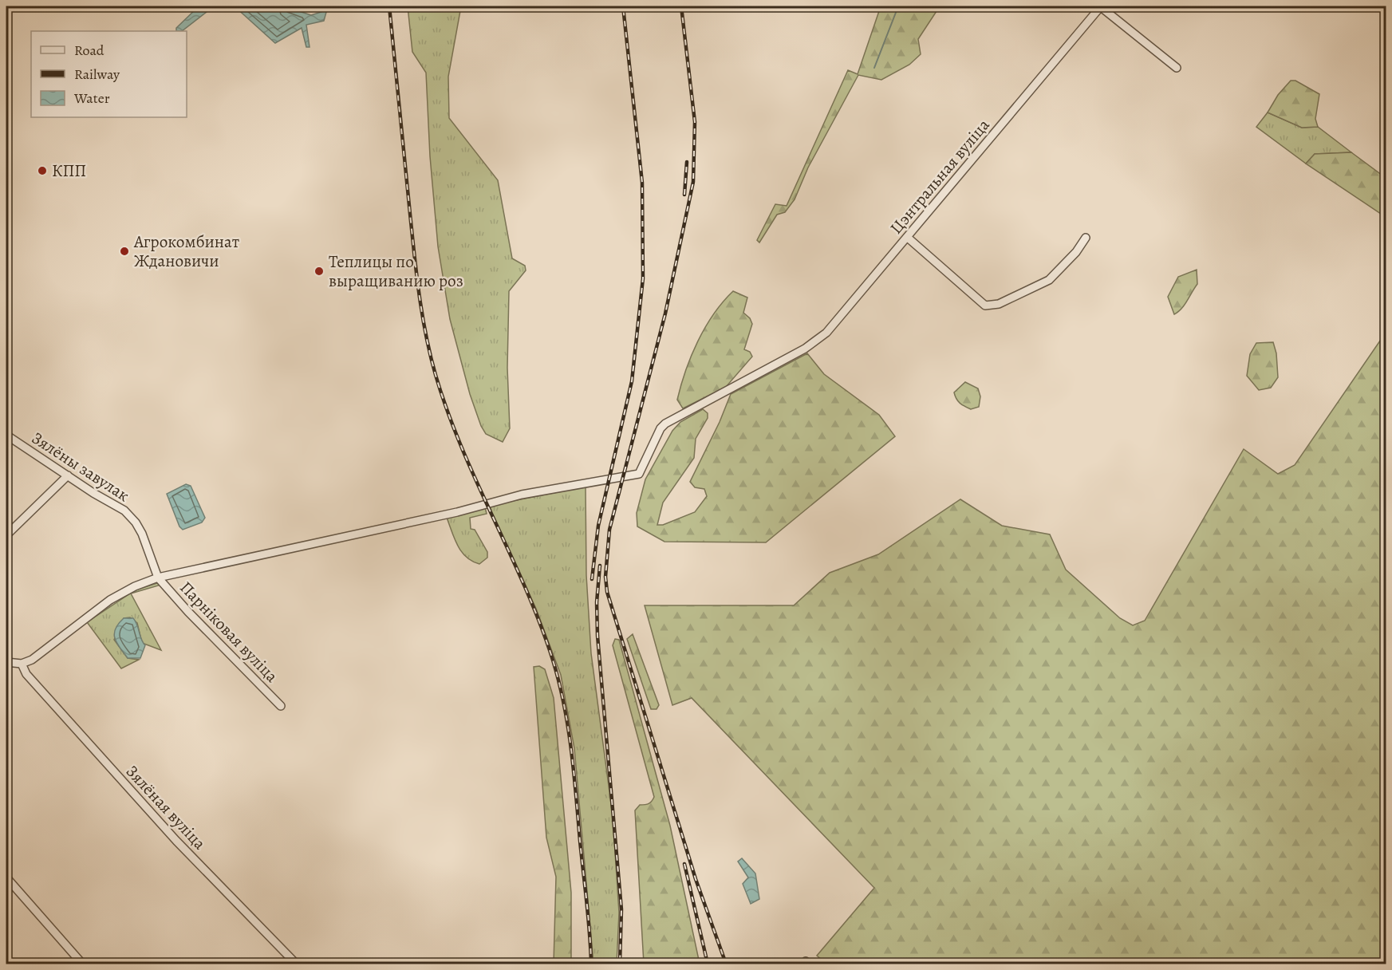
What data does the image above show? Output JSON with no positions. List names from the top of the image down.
{
  "streets": {
    "street": [
      "Цэнтральная вуліца",
      "Зялёны завулак",
      "Парніковая вуліца",
      "Зялёная вуліца"
    ]
  },
  "crossings": [
    ["Цэнтральная вуліца", "Зялёны завулак"],
    ["Цэнтральная вуліца", "Парніковая вуліца"],
    ["Зялёны завулак", "Парніковая вуліца"]
  ],
  "places": ["КПП", "Агрокомбинат Ждановичи", "Теплицы по выращиванию роз"],
  "legend": ["Road", "Railway", "Water"]
}
